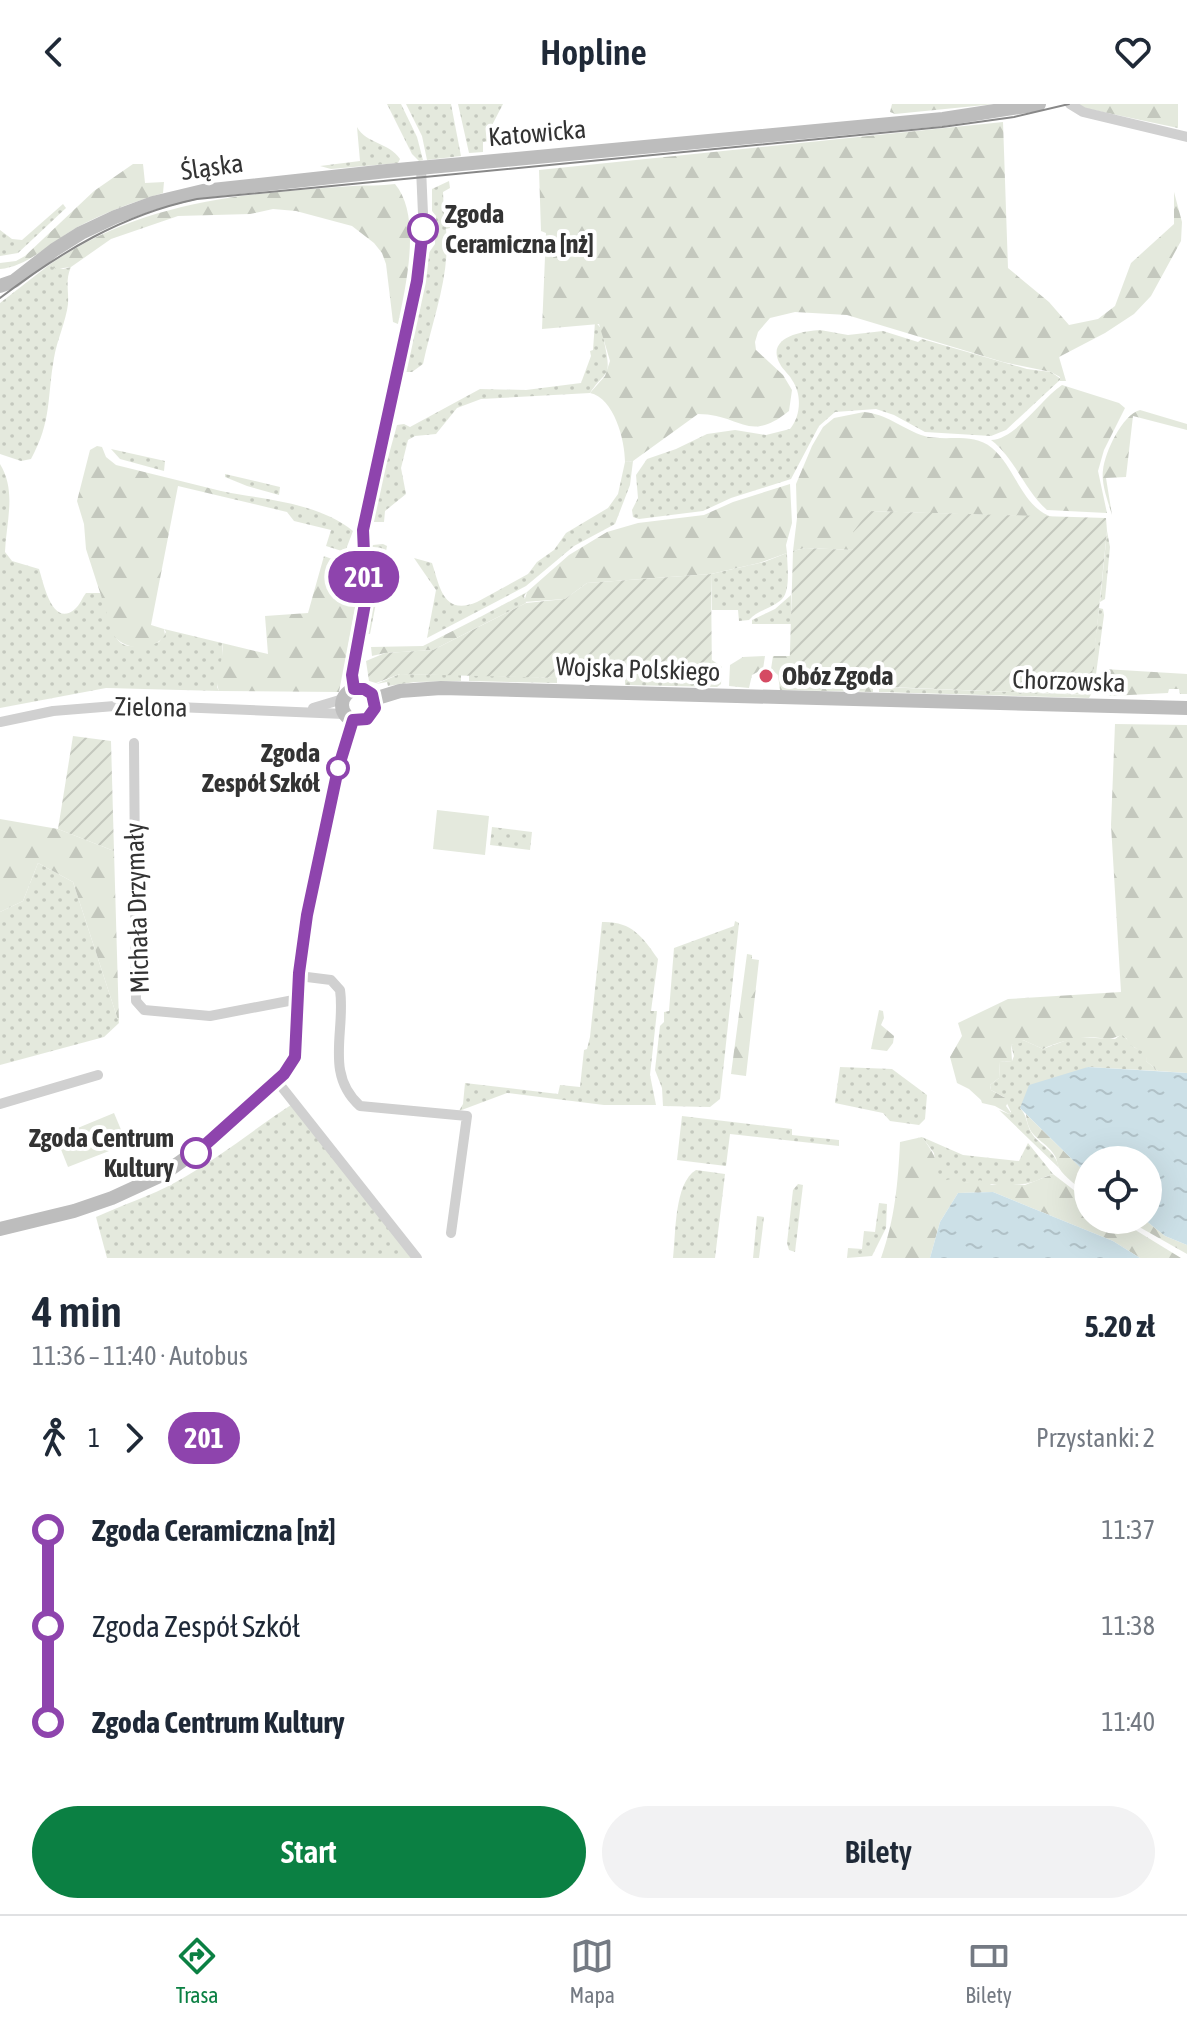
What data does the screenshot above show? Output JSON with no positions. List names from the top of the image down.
{
  "streets": {
    "street": [
      "Katowicka",
      "Śląska",
      "Wojska Polskiego",
      "Chorzowska",
      "Zielona",
      "Michała Drzymały"
    ]
  },
  "crossings": [
    ["Katowicka", "Śląska"],
    ["Wojska Polskiego", "Chorzowska"]
  ],
  "places": [
    "Zgoda Ceramiczna [nż]",
    "Obóz Zgoda",
    "Zgoda Zespół Szkół",
    "Zgoda Centrum Kultury"
  ],
  "lines": ["bus line 201"],
  "page": {
    "header": "Hopline",
    "on_map": "201",
    "heading": ["4 min", "11:36 – 11:40 · Autobus", "5.20 zł"],
    "legs": ["1", "201", "Przystanki: 2"],
    "list": [
      {
        "name": "Zgoda Ceramiczna [nż]",
        "value": "11:37"
      },
      {
        "name": "Zgoda Zespół Szkół",
        "value": "11:38"
      },
      {
        "name": "Zgoda Centrum Kultury",
        "value": "11:40"
      }
    ],
    "buttons": ["Start", "Bilety"],
    "tabs": ["Trasa", "Mapa", "Bilety"]
  }
}
